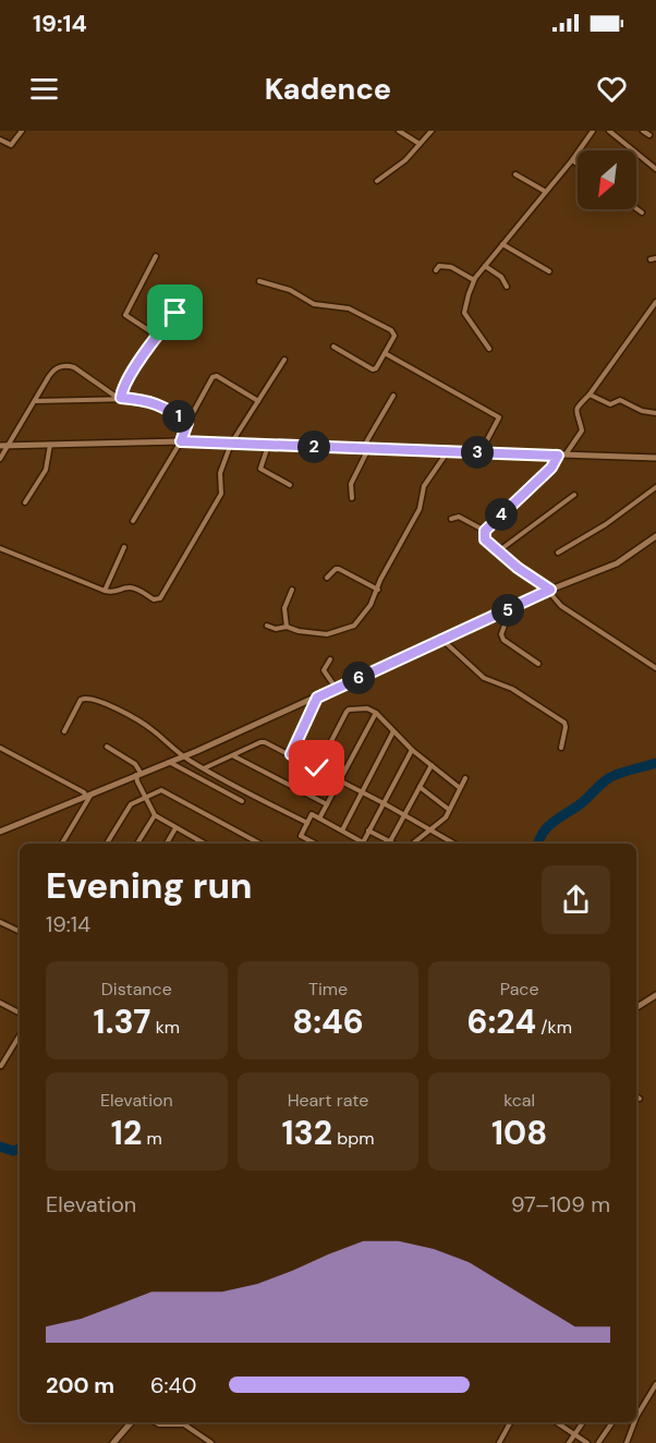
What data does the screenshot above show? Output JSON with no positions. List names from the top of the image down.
{
  "north": "bottom left",
  "page": {
    "status": "19:14",
    "header": "Kadence",
    "pins": [
      "1",
      "2",
      "3",
      "4",
      "5",
      "6"
    ],
    "heading": ["Evening run", "19:14"],
    "stats": [
      ["Distance", "1.37 km"],
      ["Time", "8:46"],
      ["Pace", "6:24 /km"],
      ["Elevation", "12 m"],
      ["Heart rate", "132 bpm"],
      ["kcal", "108"]
    ],
    "chart": ["Elevation", "97–109 m"],
    "list": [
      {
        "name": "200 m",
        "note": "6:40"
      }
    ]
  }
}
